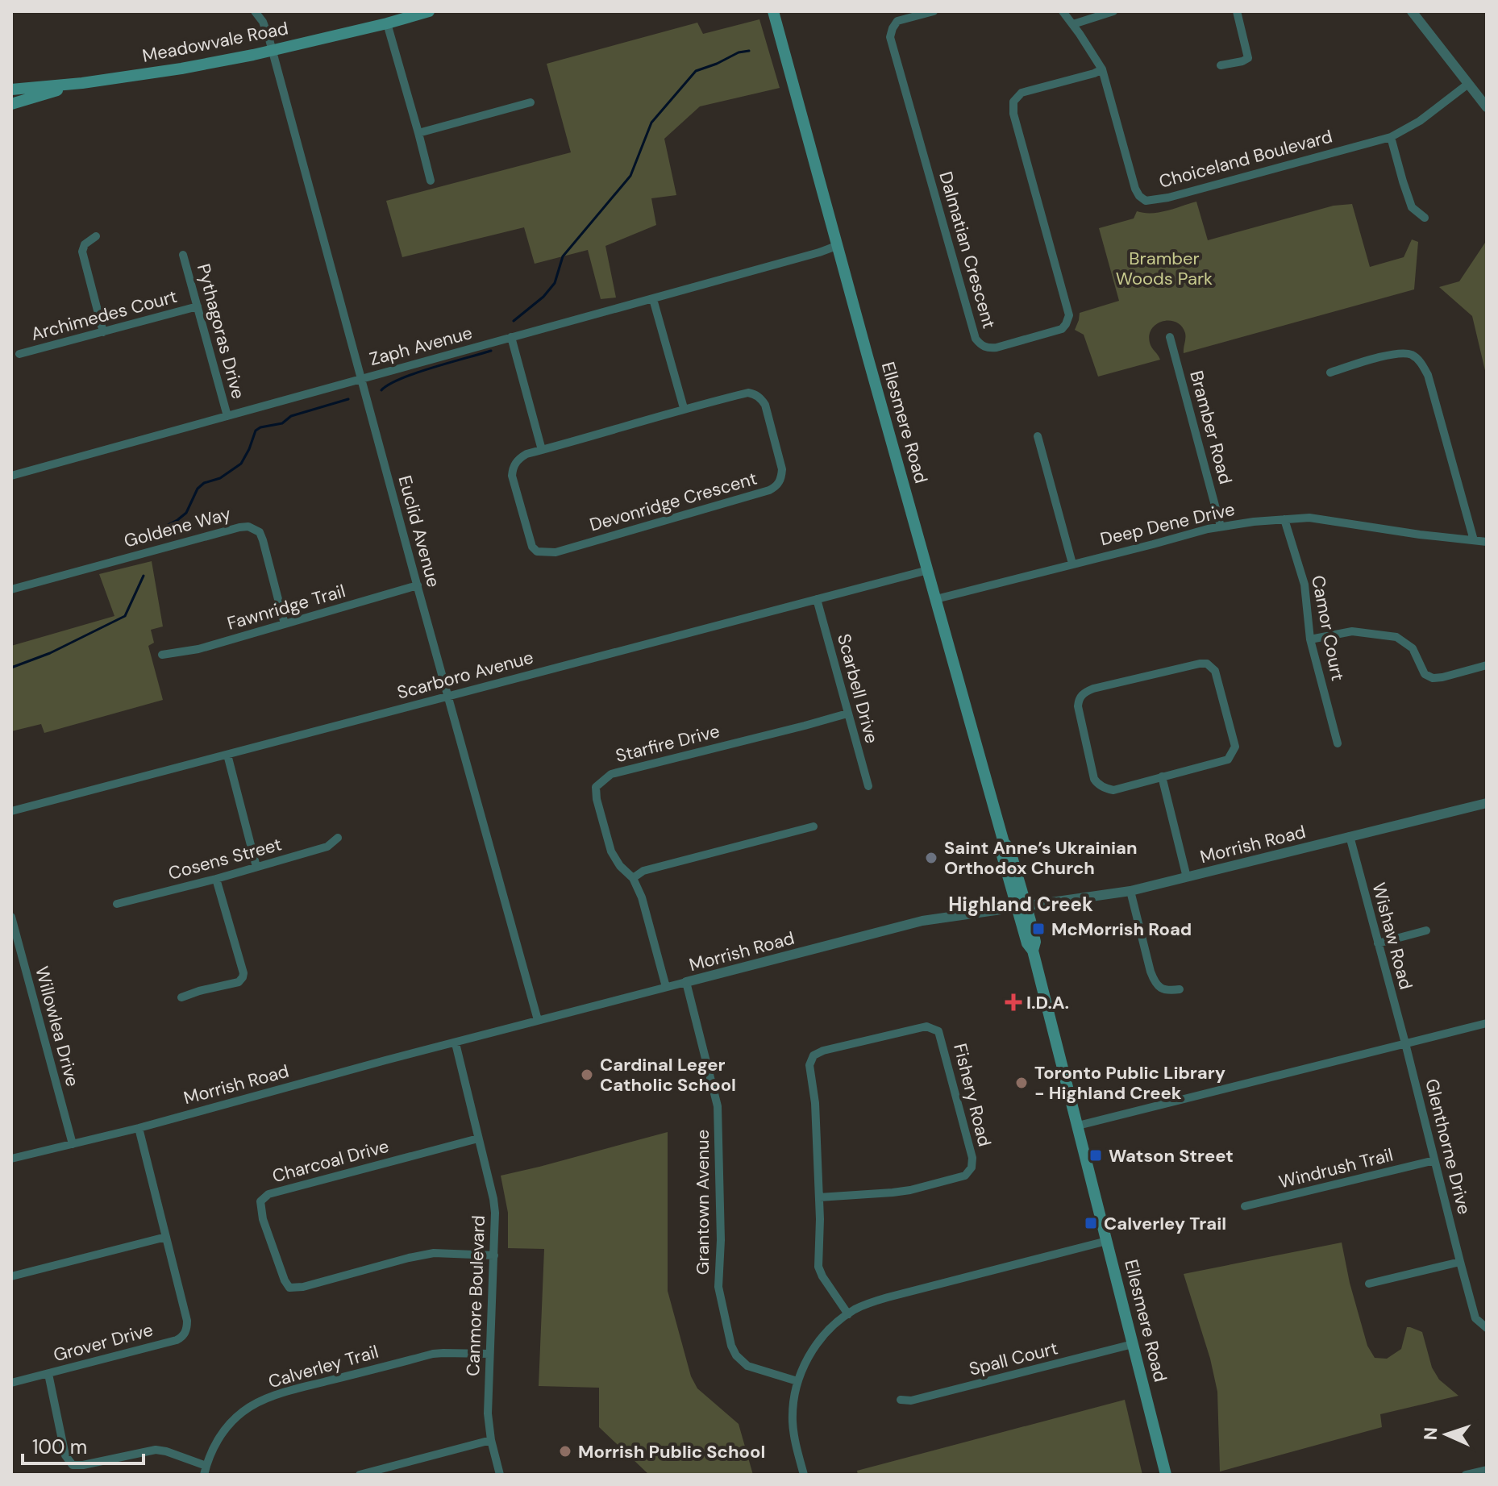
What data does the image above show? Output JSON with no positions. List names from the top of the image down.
{
  "streets": {
    "main road": ["Meadowvale Road", "Ellesmere Road"],
    "street": [
      "Choiceland Boulevard",
      "Dalmatian Crescent",
      "Archimedes Court",
      "Pythagoras Drive",
      "Zaph Avenue",
      "Bramber Road",
      "Devonridge Crescent",
      "Deep Dene Drive",
      "Goldene Way",
      "Euclid Avenue",
      "Fawnridge Trail",
      "Camor Court",
      "Scarboro Avenue",
      "Scarbell Drive",
      "Starfire Drive",
      "Morrish Road",
      "Cosens Street",
      "Wishaw Road",
      "Willowlea Drive",
      "Fishery Road",
      "Glenthorne Drive",
      "Charcoal Drive",
      "Windrush Trail",
      "Grantown Avenue",
      "Canmore Boulevard",
      "Grover Drive",
      "Spall Court",
      "Calverley Trail"
    ]
  },
  "crossings": [
    ["Meadowvale Road", "Euclid Avenue"],
    ["Choiceland Boulevard", "Dalmatian Crescent"],
    ["Archimedes Court", "Pythagoras Drive"],
    ["Pythagoras Drive", "Zaph Avenue"],
    ["Zaph Avenue", "Ellesmere Road"],
    ["Zaph Avenue", "Euclid Avenue"],
    ["Ellesmere Road", "Deep Dene Drive"],
    ["Ellesmere Road", "Scarboro Avenue"],
    ["Ellesmere Road", "Morrish Road"],
    ["Ellesmere Road", "Spall Court"],
    ["Bramber Road", "Deep Dene Drive"],
    ["Deep Dene Drive", "Camor Court"],
    ["Goldene Way", "Fawnridge Trail"],
    ["Euclid Avenue", "Fawnridge Trail"],
    ["Euclid Avenue", "Scarboro Avenue"],
    ["Euclid Avenue", "Morrish Road"],
    ["Scarboro Avenue", "Scarbell Drive"],
    ["Scarbell Drive", "Starfire Drive"],
    ["Starfire Drive", "Morrish Road"],
    ["Morrish Road", "Wishaw Road"],
    ["Morrish Road", "Willowlea Drive"],
    ["Morrish Road", "Grantown Avenue"],
    ["Morrish Road", "Canmore Boulevard"],
    ["Morrish Road", "Grover Drive"],
    ["Wishaw Road", "Glenthorne Drive"],
    ["Glenthorne Drive", "Windrush Trail"],
    ["Charcoal Drive", "Canmore Boulevard"],
    ["Canmore Boulevard", "Calverley Trail"],
    ["Grover Drive", "Calverley Trail"]
  ],
  "districts": ["Highland Creek"],
  "parks": ["Bramber Woods Park"],
  "places": {
    "other": [
      "Saint Anne’s Ukrainian Orthodox Church",
      "Cardinal Leger Catholic School",
      "Toronto Public Library - Highland Creek",
      "Morrish Public School"
    ],
    "transit": ["McMorrish Road", "Watson Street", "Calverley Trail"],
    "health": ["I.D.A."]
  },
  "scale_bar": "100 m",
  "north": "left"
}
